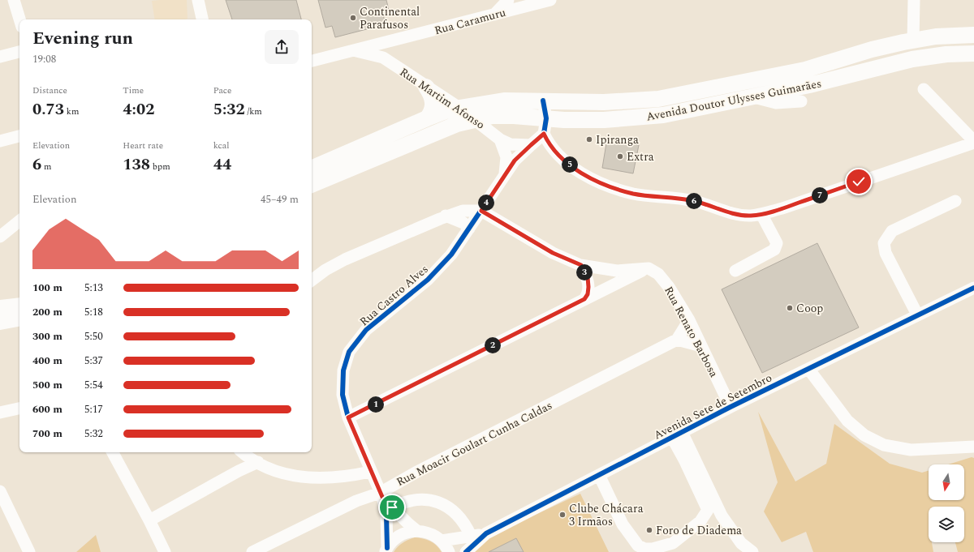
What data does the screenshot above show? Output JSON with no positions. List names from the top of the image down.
{
  "streets": {
    "main road": ["Avenida Doutor Ulysses Guimarães"],
    "street": [
      "Rua Caramuru",
      "Rua Martim Afonso",
      "Rua Castro Alves",
      "Rua Renato Barbosa",
      "Avenida Sete de Setembro",
      "Rua Moacir Goulart Cunha Caldas"
    ]
  },
  "crossings": [
    ["Rua Caramuru", "Rua Martim Afonso"],
    ["Rua Martim Afonso", "Avenida Doutor Ulysses Guimarães"],
    ["Rua Martim Afonso", "Rua Castro Alves"],
    ["Rua Castro Alves", "Rua Moacir Goulart Cunha Caldas"],
    ["Rua Renato Barbosa", "Avenida Sete de Setembro"]
  ],
  "places": [
    "Continental Parafusos",
    "Ipiranga",
    "Extra",
    "Coop",
    "Clube Chácara 3 Irmãos",
    "Foro de Diadema"
  ],
  "north": "bottom",
  "page": {
    "heading": ["Evening run", "19:08"],
    "stats": [
      ["Distance", "0.73 km"],
      ["Time", "4:02"],
      ["Pace", "5:32 /km"],
      ["Elevation", "6 m"],
      ["Heart rate", "138 bpm"],
      ["kcal", "44"]
    ],
    "pins": [
      "5",
      "7",
      "6",
      "4",
      "3",
      "2",
      "1"
    ],
    "chart": ["Elevation", "45–49 m"],
    "list": [
      {
        "name": "100 m",
        "note": "5:13"
      },
      {
        "name": "200 m",
        "note": "5:18"
      },
      {
        "name": "300 m",
        "note": "5:50"
      },
      {
        "name": "400 m",
        "note": "5:37"
      },
      {
        "name": "500 m",
        "note": "5:54"
      },
      {
        "name": "600 m",
        "note": "5:17"
      },
      {
        "name": "700 m",
        "note": "5:32"
      }
    ]
  }
}
